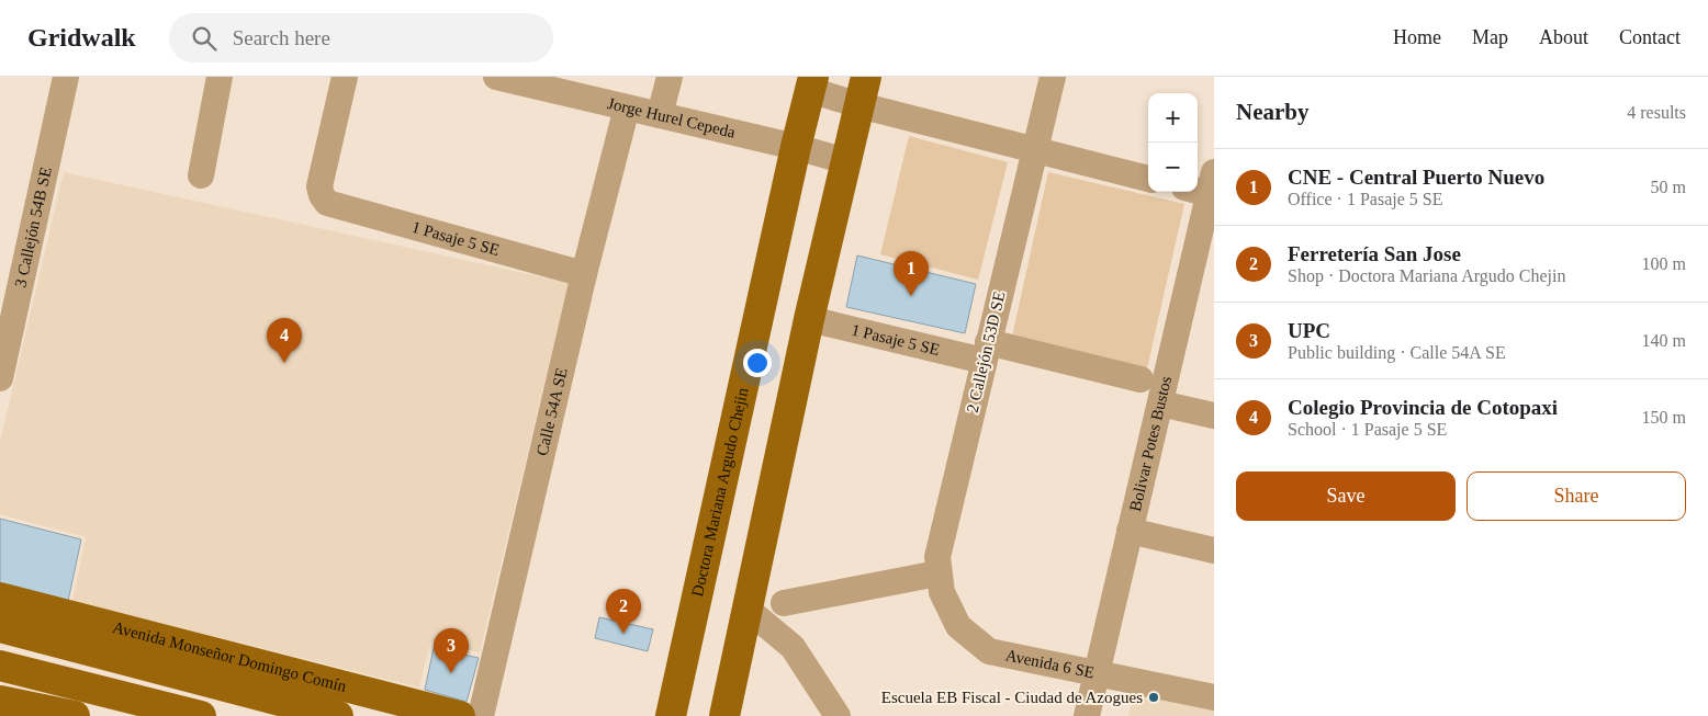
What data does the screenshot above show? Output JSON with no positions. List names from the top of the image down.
{
  "streets": {
    "main road": ["Doctora Mariana Argudo Chejin", "Avenida Monseñor Domingo Comín"],
    "street": [
      "Jorge Hurel Cepeda",
      "3 Callejón 54B SE",
      "1 Pasaje 5 SE",
      "2 Callejón 53D SE",
      "Calle 54A SE",
      "Bolivar Potes Bustos",
      "Avenida 6 SE"
    ]
  },
  "crossings": [
    ["Jorge Hurel Cepeda", "Calle 54A SE"],
    ["Jorge Hurel Cepeda", "Doctora Mariana Argudo Chejin"],
    ["1 Pasaje 5 SE", "2 Callejón 53D SE"],
    ["1 Pasaje 5 SE", "Calle 54A SE"],
    ["2 Callejón 53D SE", "Avenida 6 SE"],
    ["Bolivar Potes Bustos", "Avenida 6 SE"]
  ],
  "places": ["Escuela EB Fiscal - Ciudad de Azogues"],
  "page": {
    "header": "Gridwalk",
    "search": "Search here",
    "nav": [
      "Home",
      "Map",
      "About",
      "Contact"
    ],
    "heading": ["Nearby", "4 results"],
    "map_buttons": ["+", "−"],
    "list": [
      {
        "mark": "1",
        "name": "CNE - Central Puerto Nuevo",
        "note": "Office · 1 Pasaje 5 SE",
        "value": "50 m"
      },
      {
        "mark": "2",
        "name": "Ferretería San Jose",
        "note": "Shop · Doctora Mariana Argudo Chejin",
        "value": "100 m"
      },
      {
        "mark": "3",
        "name": "UPC",
        "note": "Public building · Calle 54A SE",
        "value": "140 m"
      },
      {
        "mark": "4",
        "name": "Colegio Provincia de Cotopaxi",
        "note": "School · 1 Pasaje 5 SE",
        "value": "150 m"
      }
    ],
    "pins": [
      "1",
      "4",
      "2",
      "3"
    ],
    "buttons": ["Save", "Share"]
  }
}
